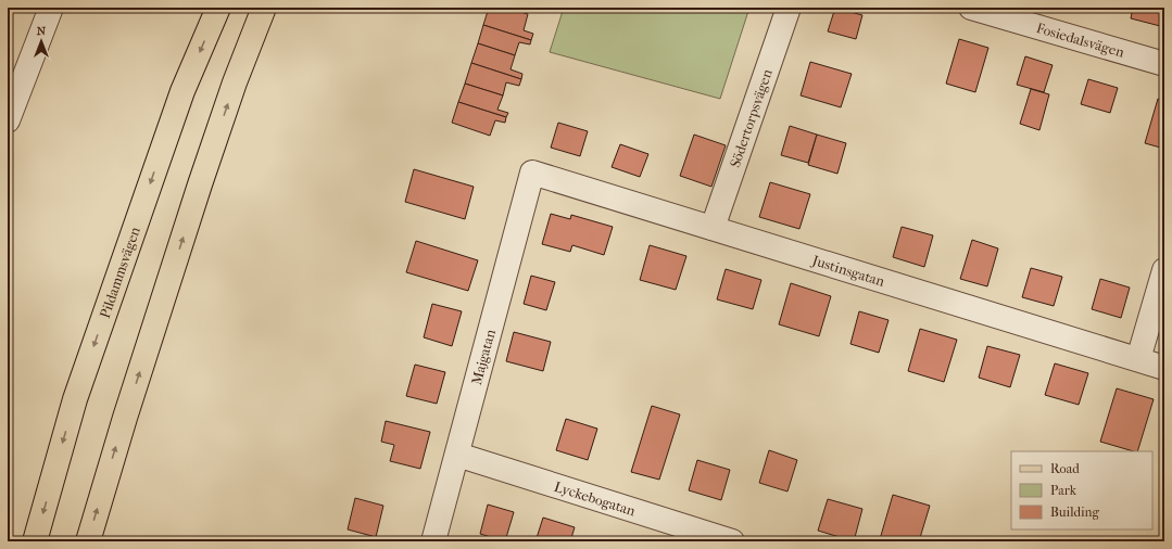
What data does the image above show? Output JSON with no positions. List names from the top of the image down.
{
  "streets": {
    "main road": ["Pildammsvägen"],
    "street": [
      "Fosiedalsvägen",
      "Södertorpsvägen",
      "Justinsgatan",
      "Majgatan",
      "Lyckebogatan"
    ]
  },
  "crossings": [
    ["Södertorpsvägen", "Justinsgatan"],
    ["Justinsgatan", "Majgatan"],
    ["Majgatan", "Lyckebogatan"]
  ],
  "legend": ["Road", "Park", "Building"],
  "north": "top"
}
